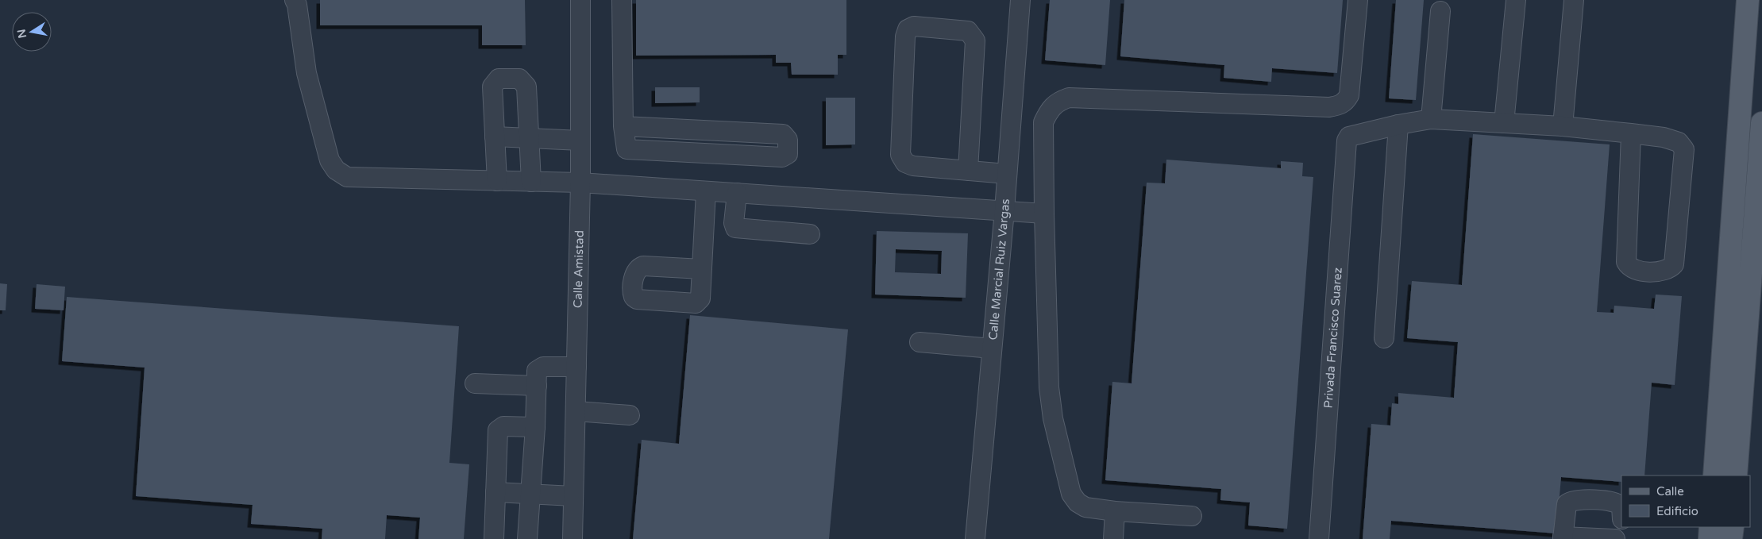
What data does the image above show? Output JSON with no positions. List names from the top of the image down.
{
  "streets": {
    "street": ["Calle Amistad", "Calle Marcial Ruiz Vargas", "Privada Francisco Suarez"]
  },
  "legend": ["Calle", "Edificio"],
  "north": "left"
}
